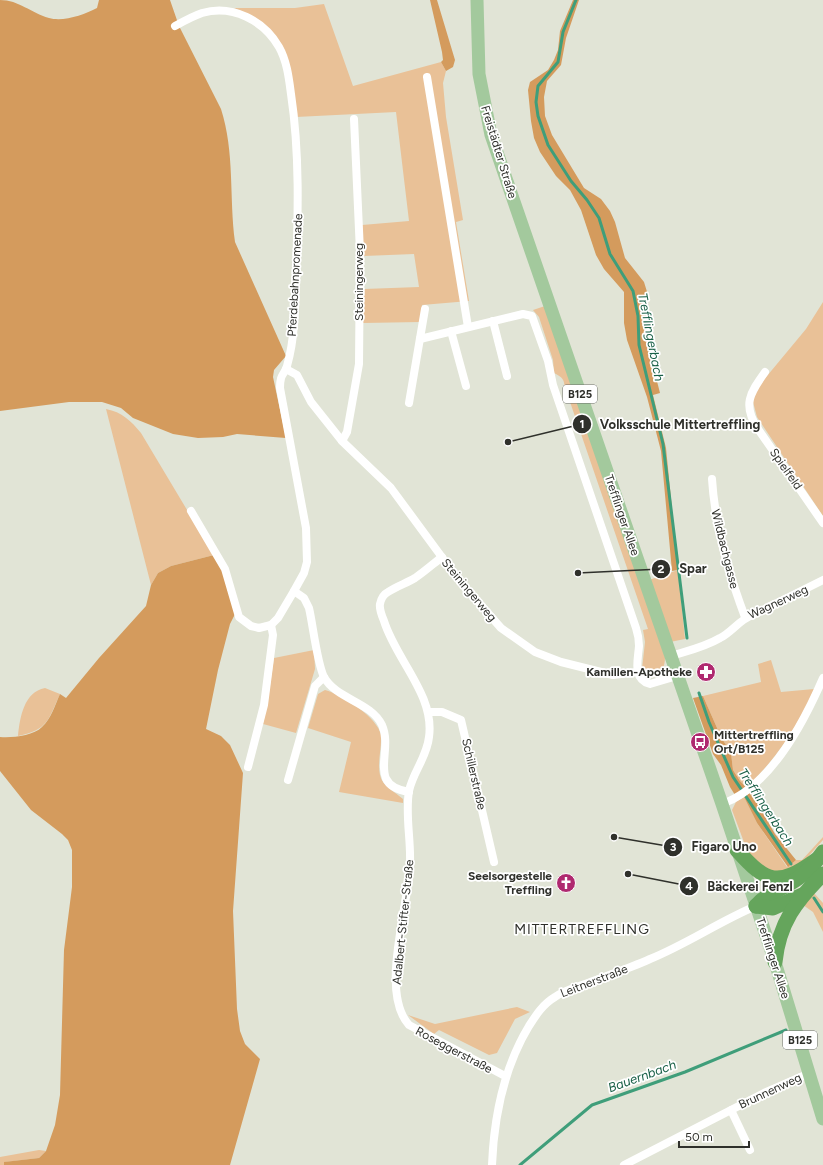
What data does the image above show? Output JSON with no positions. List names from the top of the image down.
{
  "streets": {
    "main road": ["Freistädter Straße", "B125", "Trefflinger Allee"],
    "street": [
      "Pferdebahnpromenade",
      "Steiningerweg",
      "Spielfeld",
      "Wildbachgasse",
      "Wagnerweg",
      "Schillerstraße",
      "Adalbert-Stifter-Straße",
      "Leitnerstraße",
      "Roseggerstraße",
      "Brunnenweg"
    ]
  },
  "crossings": [
    ["Freistädter Straße", "Trefflinger Allee"],
    ["Pferdebahnpromenade", "Steiningerweg"],
    ["Steiningerweg", "Adalbert-Stifter-Straße"],
    ["Trefflinger Allee", "Wagnerweg"],
    ["Trefflinger Allee", "Leitnerstraße"],
    ["Trefflinger Allee", "Brunnenweg"],
    ["Wildbachgasse", "Wagnerweg"],
    ["Schillerstraße", "Adalbert-Stifter-Straße"],
    ["Adalbert-Stifter-Straße", "Roseggerstraße"],
    ["Leitnerstraße", "Roseggerstraße"]
  ],
  "districts": ["MITTERTREFFLING"],
  "water": ["Trefflingerbach", "Bauernbach"],
  "places": {
    "other": [
      "Volksschule Mittertreffling",
      "Spar",
      "Figaro Uno",
      "Bäckerei Fenzl"
    ],
    "pharmacy": ["Kamillen-Apotheke"],
    "bus stop": ["Mittertreffling Ort/B125"],
    "church": ["Seelsorgestelle Treffling"]
  },
  "scale_bar": "50 m"
}
